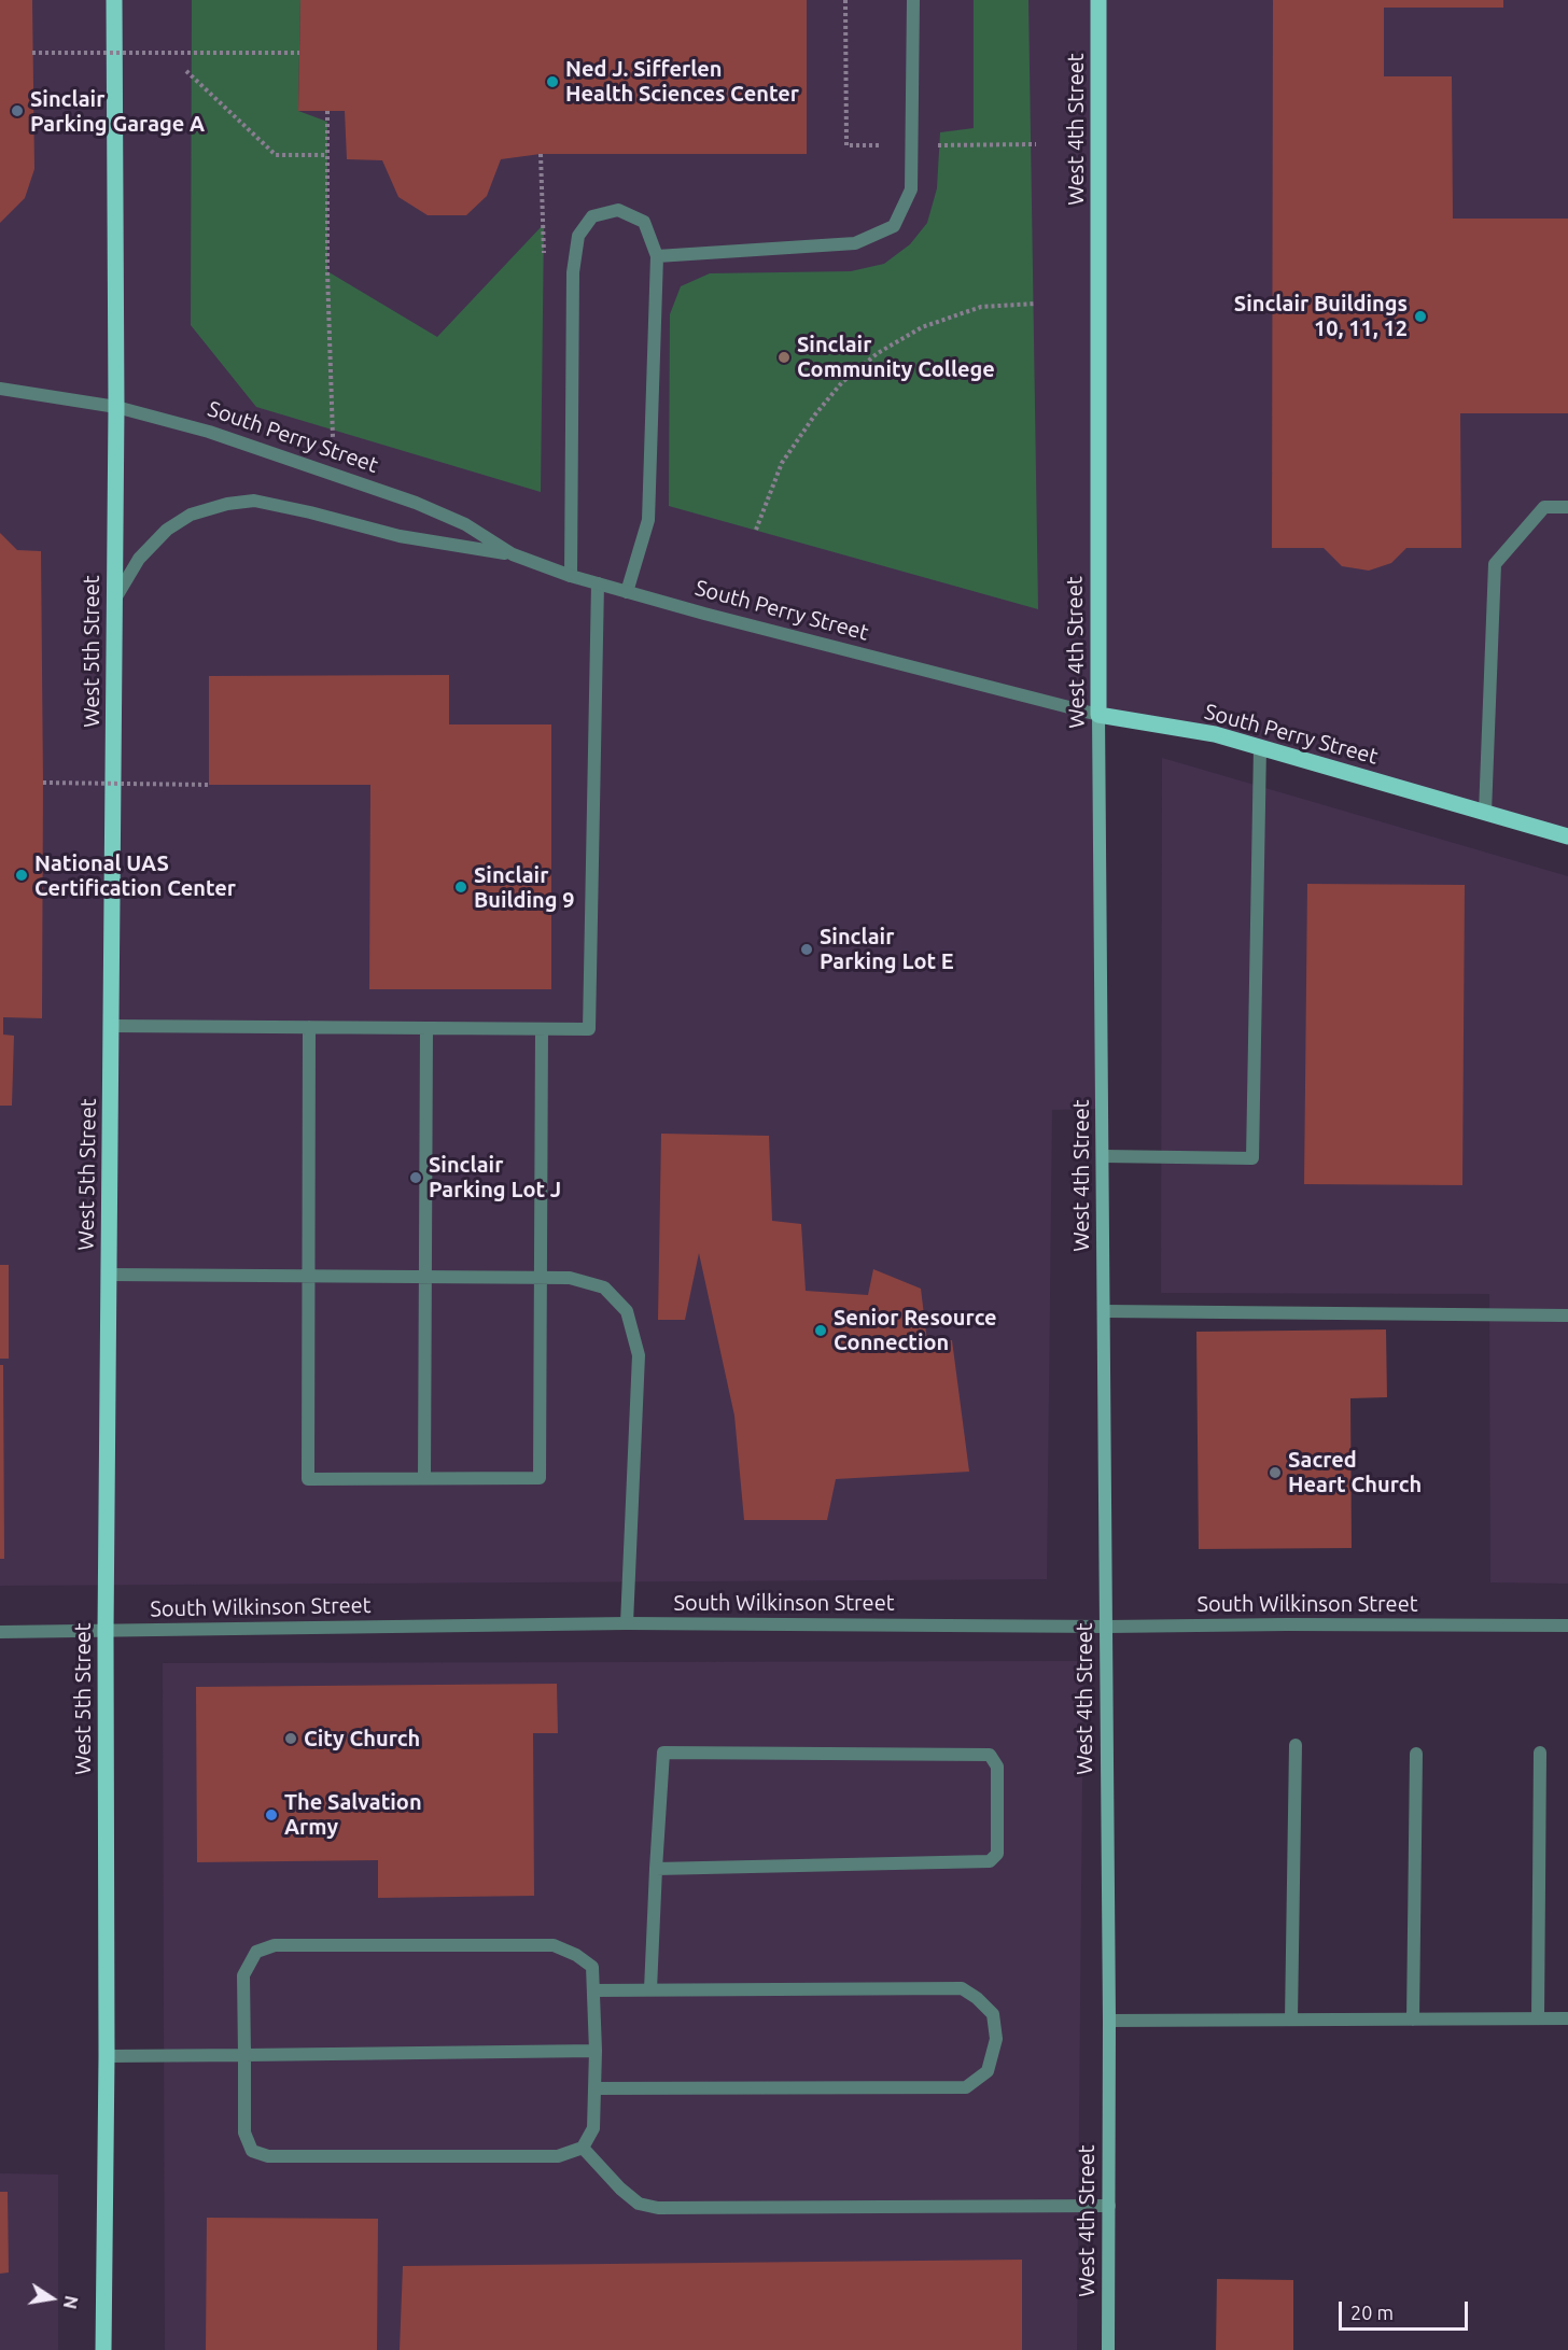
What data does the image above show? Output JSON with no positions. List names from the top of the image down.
{
  "streets": {
    "main road": ["West 4th Street", "South Perry Street", "West 5th Street"],
    "street": ["South Wilkinson Street"]
  },
  "crossings": [
    ["West 4th Street", "South Perry Street"],
    ["West 4th Street", "South Wilkinson Street"],
    ["South Perry Street", "West 5th Street"],
    ["West 5th Street", "South Wilkinson Street"]
  ],
  "places": [
    "Ned J. Sifferlen Health Sciences Center",
    "Sinclair Parking Garage A",
    "Sinclair Buildings 10, 11, 12",
    "Sinclair Community College",
    "National UAS Certification Center",
    "Sinclair Building 9",
    "Sinclair Parking Lot E",
    "Sinclair Parking Lot J",
    "Senior Resource Connection",
    "Sacred Heart Church",
    "City Church",
    "The Salvation Army"
  ],
  "scale_bar": "20 m",
  "north": "right"
}
